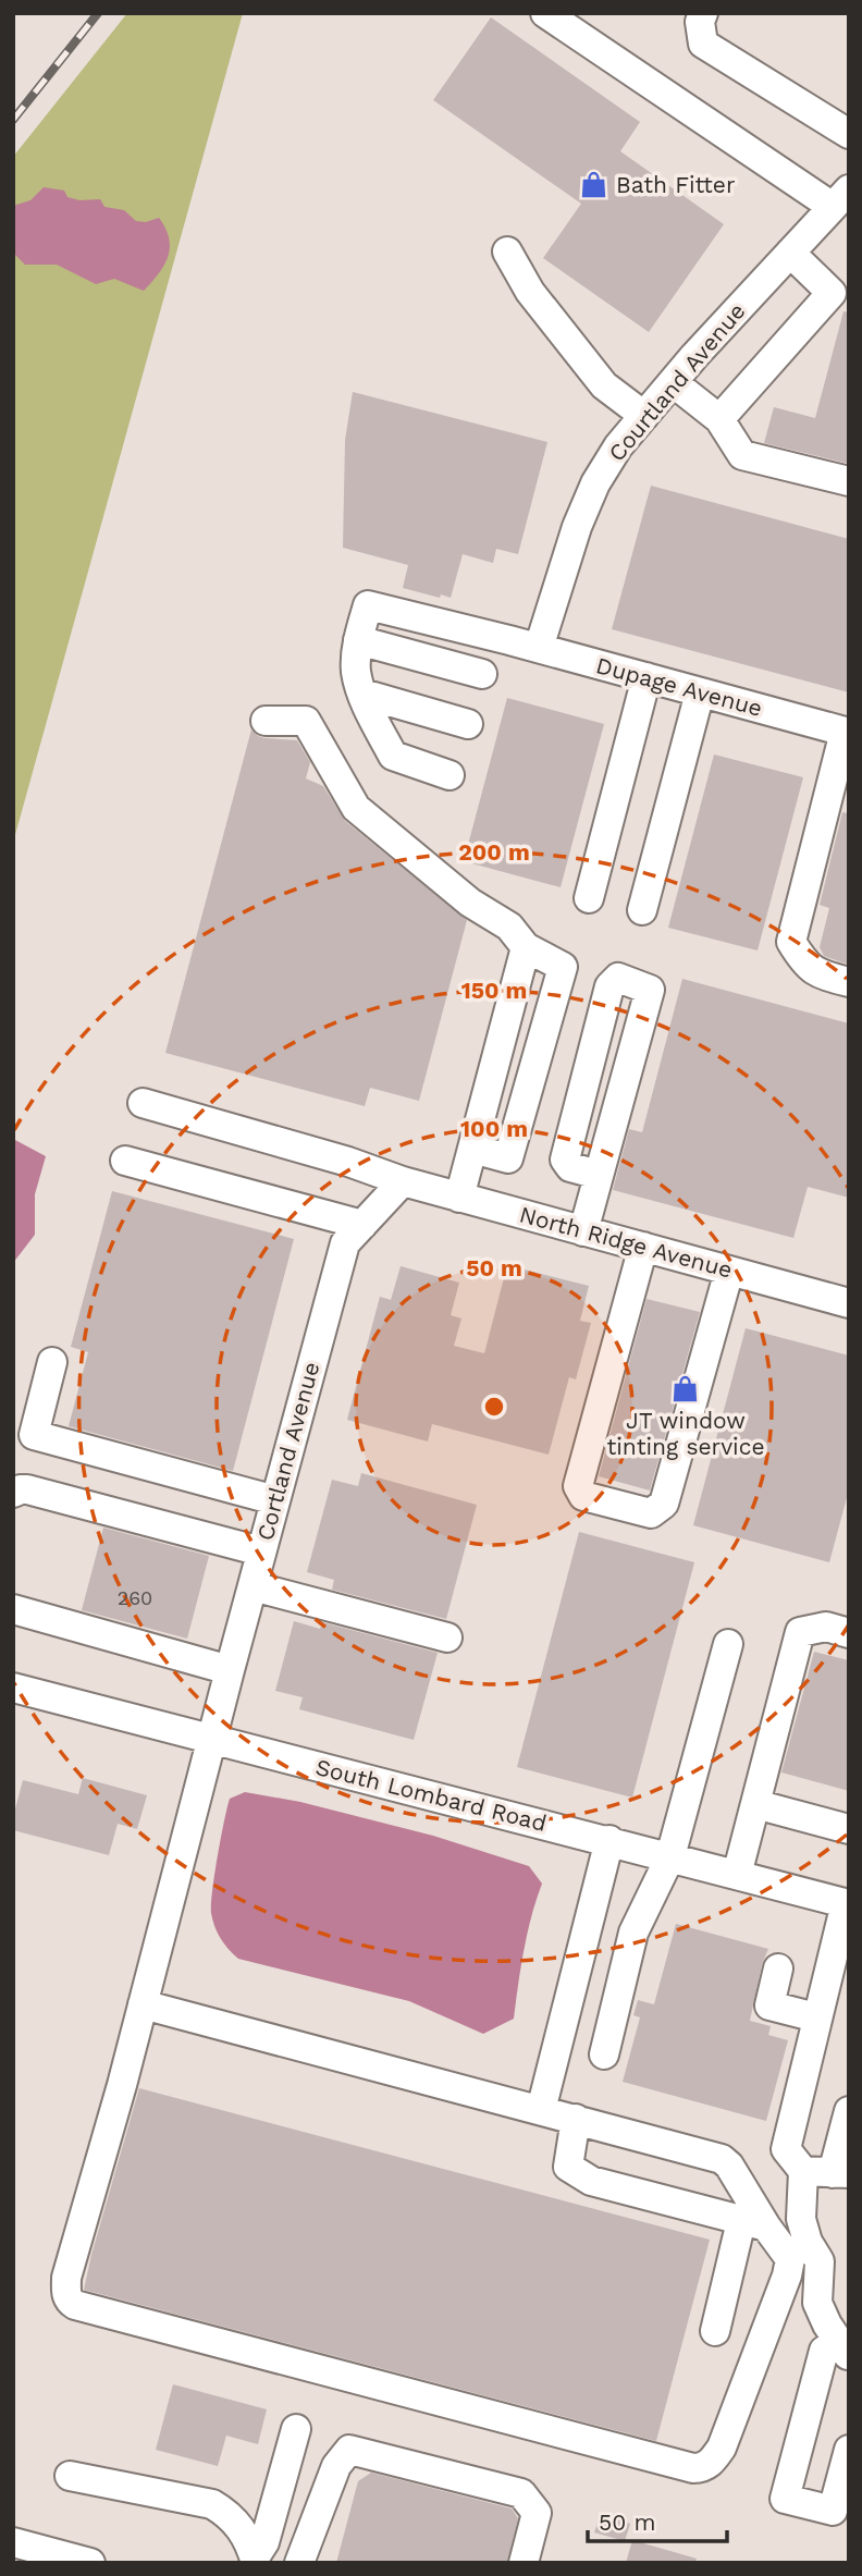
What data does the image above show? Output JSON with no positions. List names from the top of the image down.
{
  "streets": {
    "street": [
      "Courtland Avenue",
      "Dupage Avenue",
      "North Ridge Avenue",
      "Cortland Avenue",
      "South Lombard Road"
    ]
  },
  "crossings": [
    ["Courtland Avenue", "Dupage Avenue"],
    ["North Ridge Avenue", "Cortland Avenue"],
    ["Cortland Avenue", "South Lombard Road"]
  ],
  "places": {
    "shop": ["Bath Fitter", "JT window tinting service"]
  },
  "house_numbers": ["260"],
  "scale_bar": "50 m",
  "rings": [
    "200 m",
    "150 m",
    "100 m",
    "50 m"
  ]
}
